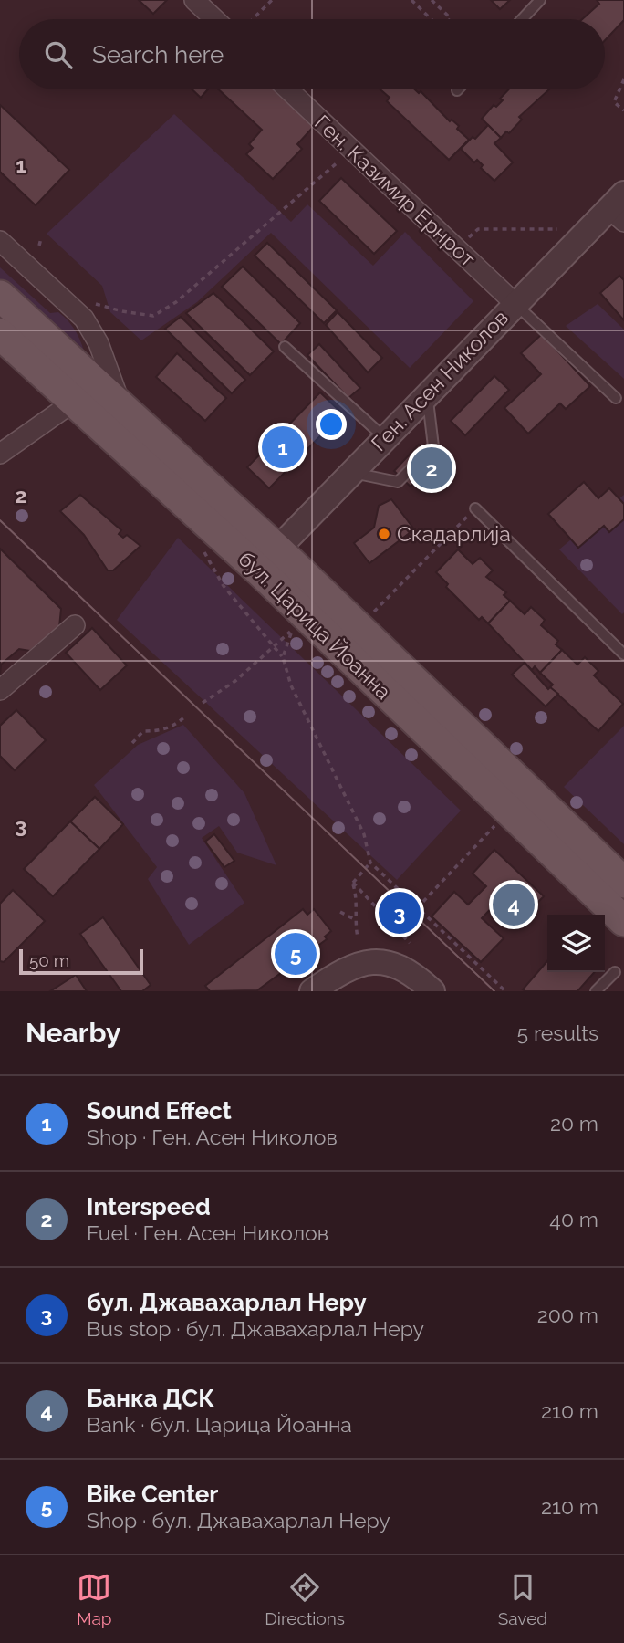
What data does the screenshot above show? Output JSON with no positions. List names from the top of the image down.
{
  "streets": {
    "main road": ["бул. Царица Йоанна"],
    "street": ["Ген. Казимир Ернрот", "Ген. Асен Николов"]
  },
  "crossings": [
    ["Ген. Казимир Ернрот", "Ген. Асен Николов"],
    ["Ген. Асен Николов", "бул. Царица Йоанна"]
  ],
  "places": ["Скадарлиjа"],
  "scale_bar": "50 m",
  "page": {
    "search": "Search here",
    "pins": [
      "1",
      "2",
      "4",
      "3",
      "5"
    ],
    "scale": "50 m",
    "heading": ["Nearby", "5 results"],
    "list": [
      {
        "mark": "1",
        "name": "Sound Effect",
        "note": "Shop · Ген. Асен Николов",
        "value": "20 m"
      },
      {
        "mark": "2",
        "name": "Interspeed",
        "note": "Fuel · Ген. Асен Николов",
        "value": "40 m"
      },
      {
        "mark": "3",
        "name": "бул. Джавахарлал Неру",
        "note": "Bus stop · бул. Джавахарлал Неру",
        "value": "200 m"
      },
      {
        "mark": "4",
        "name": "Банка ДСК",
        "note": "Bank · бул. Царица Йоанна",
        "value": "210 m"
      },
      {
        "mark": "5",
        "name": "Bike Center",
        "note": "Shop · бул. Джавахарлал Неру",
        "value": "210 m"
      }
    ],
    "nav": ["Map", "Directions", "Saved"]
  },
  "grid": {
    "rows": ["1", "2", "3"]
  }
}
